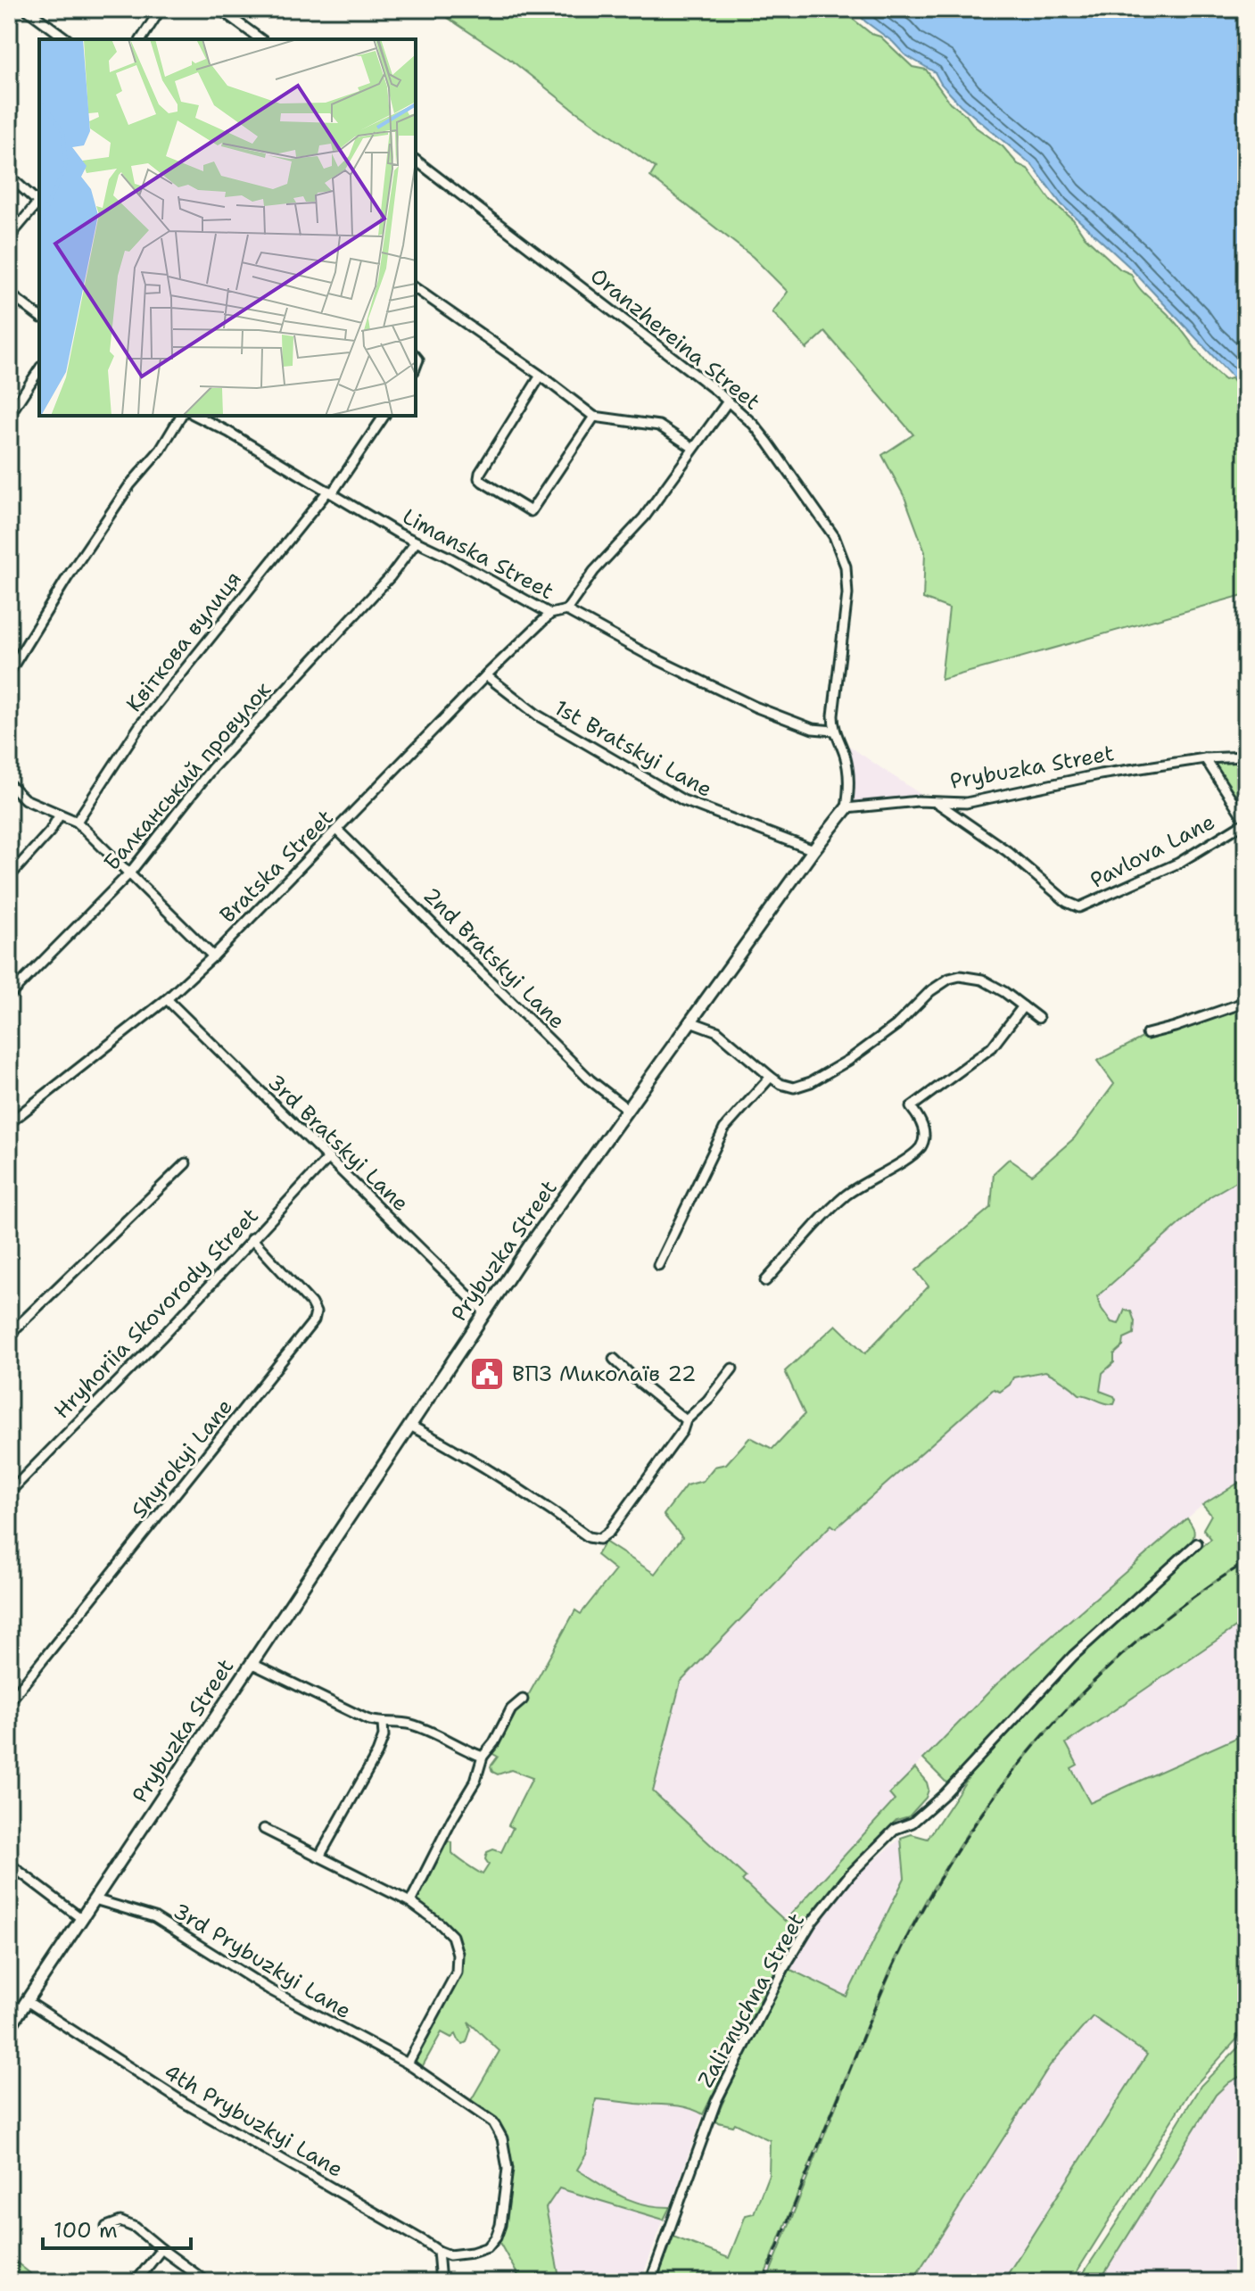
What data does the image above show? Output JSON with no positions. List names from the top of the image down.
{
  "streets": {
    "street": [
      "Oranzhereina Street",
      "Limanska Street",
      "Квіткова вулиця",
      "1st Bratskyi Lane",
      "Prybuzka Street",
      "Балканський провулок",
      "Pavlova Lane",
      "Bratska Street",
      "2nd Bratskyi Lane",
      "3rd Bratskyi Lane",
      "Hryhoriia Skovorody Street",
      "Shyrokyi Lane",
      "3rd Prybuzkyi Lane",
      "Zaliznychna Street",
      "4th Prybuzkyi Lane"
    ]
  },
  "crossings": [
    ["Oranzhereina Street", "Limanska Street"],
    ["Oranzhereina Street", "Prybuzka Street"],
    ["Limanska Street", "Квіткова вулиця"],
    ["Limanska Street", "Балканський провулок"],
    ["Limanska Street", "Bratska Street"],
    ["1st Bratskyi Lane", "Prybuzka Street"],
    ["1st Bratskyi Lane", "Bratska Street"],
    ["Prybuzka Street", "Pavlova Lane"],
    ["Prybuzka Street", "2nd Bratskyi Lane"],
    ["Prybuzka Street", "3rd Bratskyi Lane"],
    ["Prybuzka Street", "3rd Prybuzkyi Lane"],
    ["Prybuzka Street", "4th Prybuzkyi Lane"],
    ["Bratska Street", "2nd Bratskyi Lane"],
    ["Bratska Street", "3rd Bratskyi Lane"],
    ["3rd Bratskyi Lane", "Hryhoriia Skovorody Street"],
    ["Hryhoriia Skovorody Street", "Shyrokyi Lane"],
    ["3rd Prybuzkyi Lane", "4th Prybuzkyi Lane"]
  ],
  "places": {
    "public building": ["ВПЗ Миколаїв 22"]
  },
  "scale_bar": "100 m"
}
